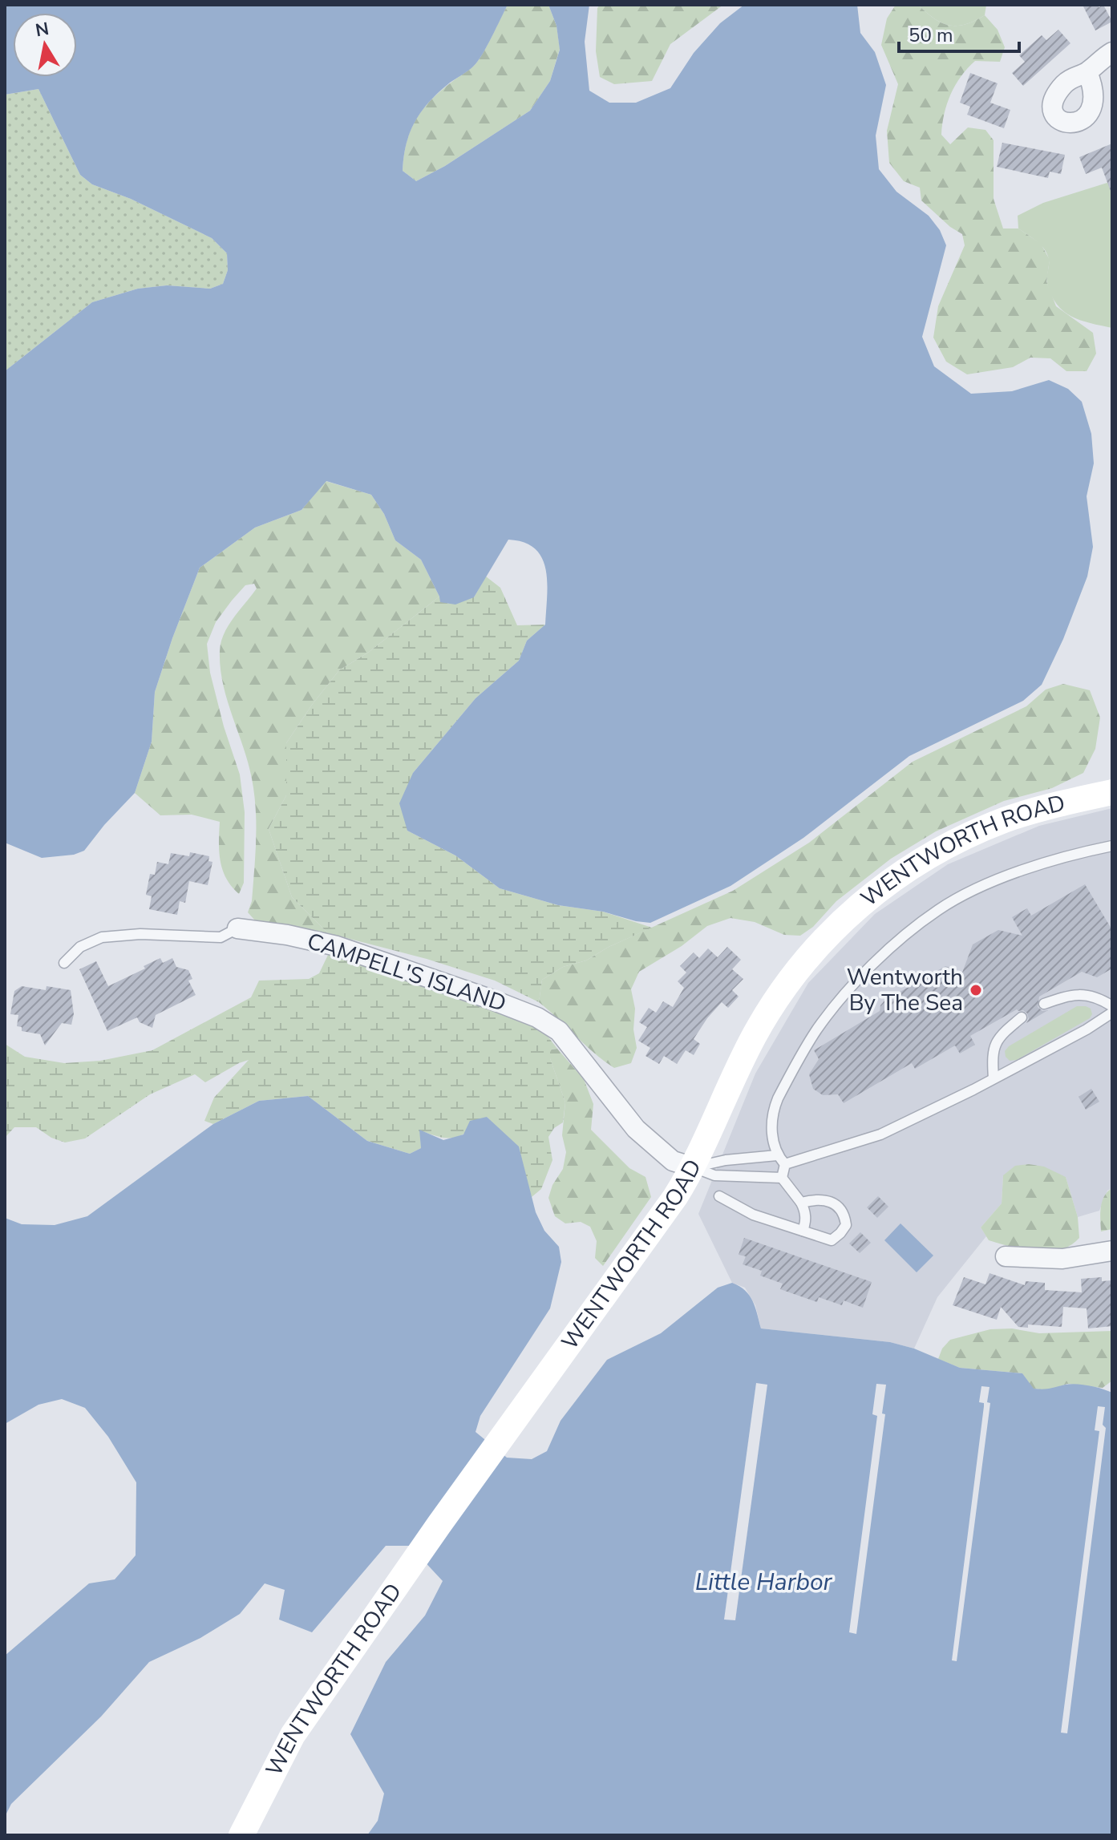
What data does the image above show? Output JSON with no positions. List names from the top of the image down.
{
  "streets": {
    "main road": ["WENTWORTH ROAD"],
    "street": ["CAMPELL'S ISLAND"]
  },
  "crossings": [
    ["WENTWORTH ROAD", "CAMPELL'S ISLAND"]
  ],
  "water": ["Little Harbor"],
  "places": ["Wentworth By The Sea"],
  "scale_bar": "50 m",
  "north": "top"
}
